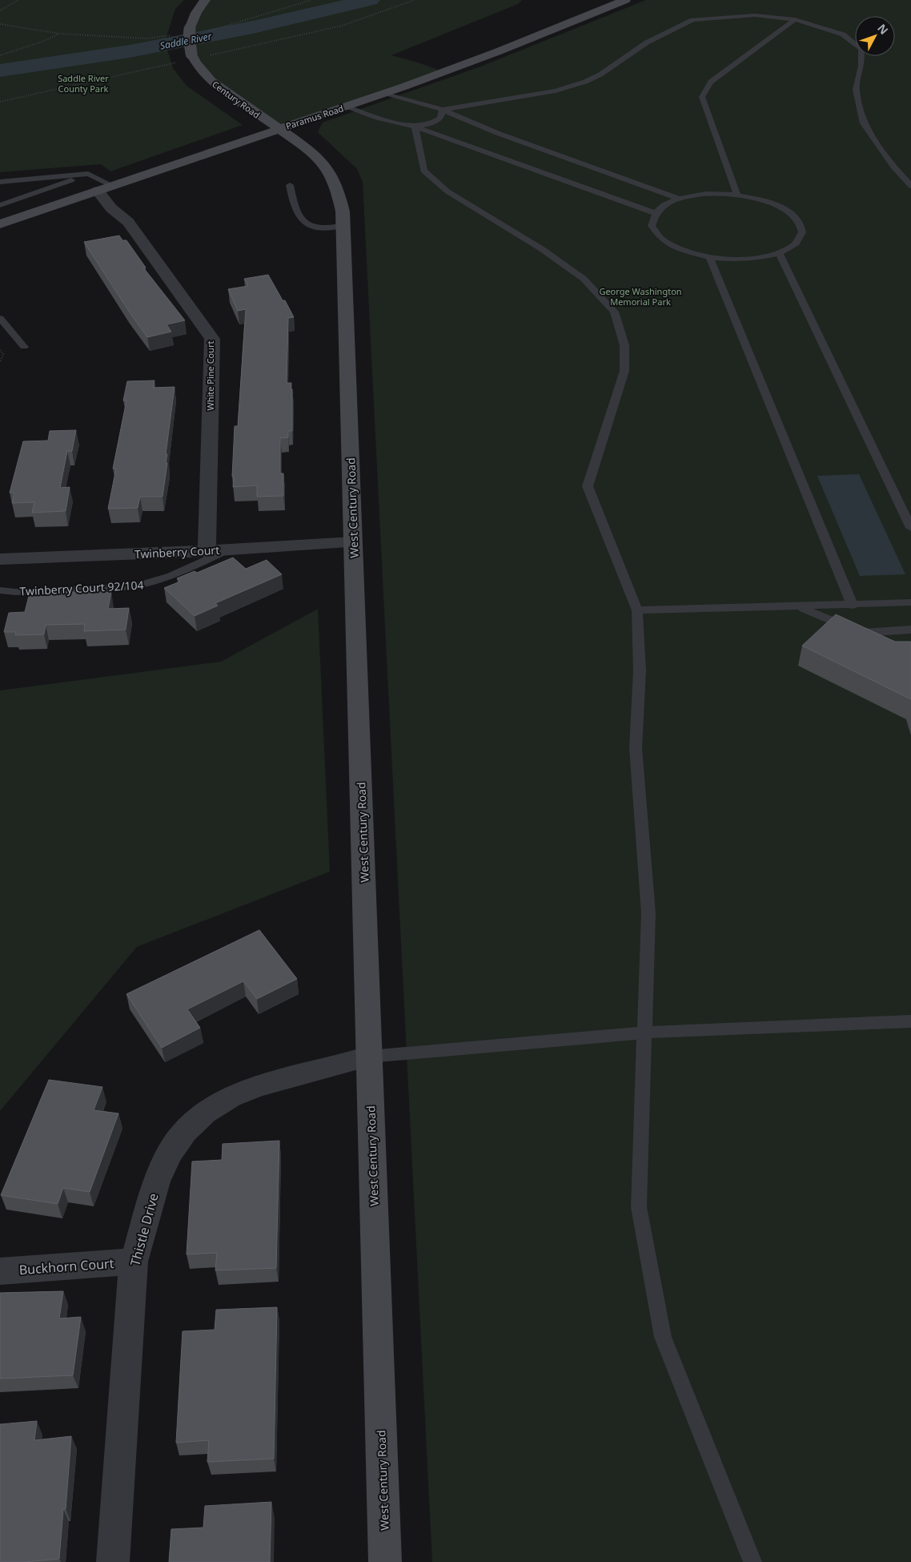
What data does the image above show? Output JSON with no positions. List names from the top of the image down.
{
  "streets": {
    "main road": ["Century Road", "Paramus Road", "West Century Road"],
    "street": [
      "White Pine Court",
      "Twinberry Court",
      "Thistle Drive",
      "Buckhorn Court"
    ],
    "lane": ["Twinberry Court 92/104"]
  },
  "crossings": [
    ["Century Road", "Paramus Road"],
    ["Century Road", "West Century Road"],
    ["Paramus Road", "White Pine Court"],
    ["Paramus Road", "West Century Road"],
    ["White Pine Court", "Twinberry Court"],
    ["West Century Road", "Twinberry Court"],
    ["West Century Road", "Thistle Drive"],
    ["Twinberry Court", "Twinberry Court 92/104"],
    ["Thistle Drive", "Buckhorn Court"]
  ],
  "water": ["Saddle River"],
  "parks": ["Saddle River County Park", "George Washington Memorial Park"],
  "north": "top right"
}
